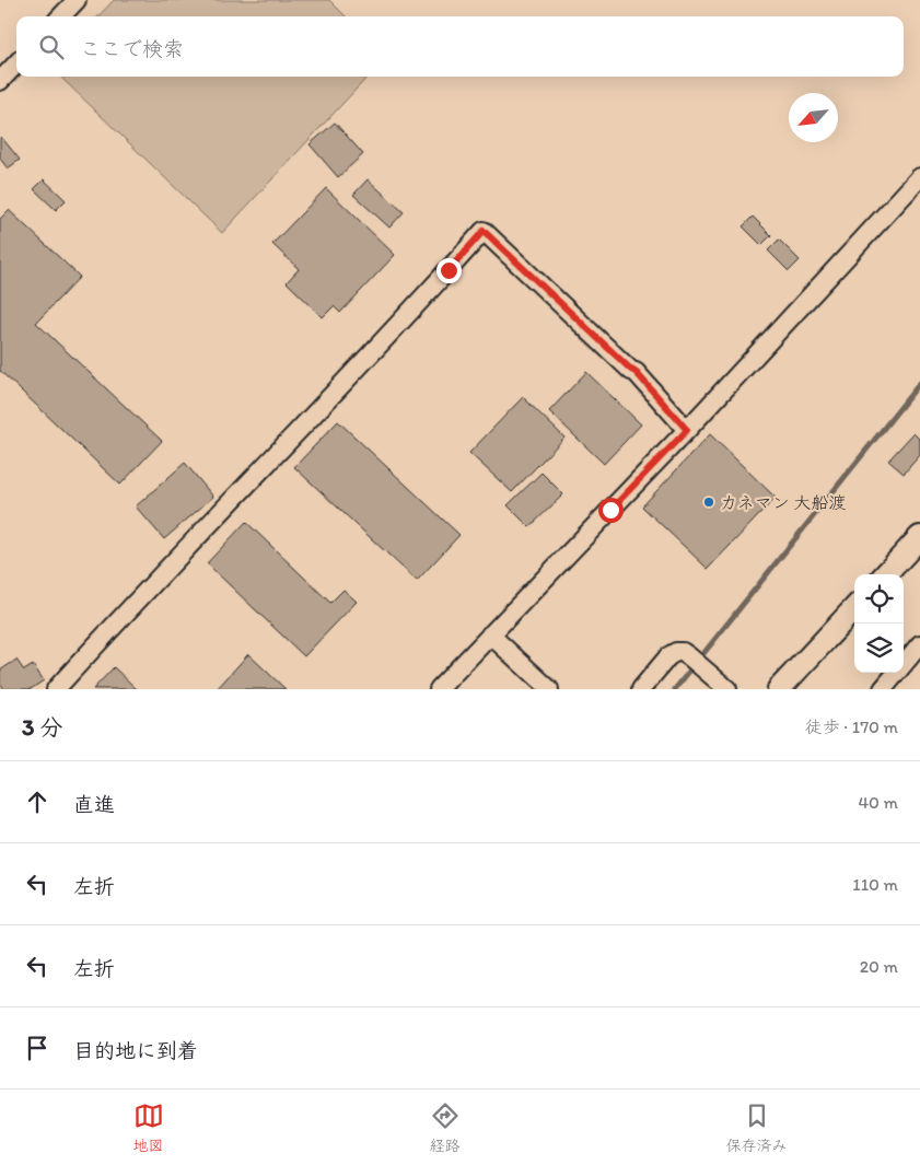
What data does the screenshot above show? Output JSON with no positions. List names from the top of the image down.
{
  "places": ["カネマン 大船渡"],
  "north": "bottom left",
  "page": {
    "search": "ここで検索",
    "heading": ["3 分", "徒歩 · 170 m"],
    "list": [
      ["直進", "40 m"],
      ["左折", "110 m"],
      ["左折", "20 m"],
      "目的地に到着"
    ],
    "nav": ["地図", "経路", "保存済み"]
  }
}
